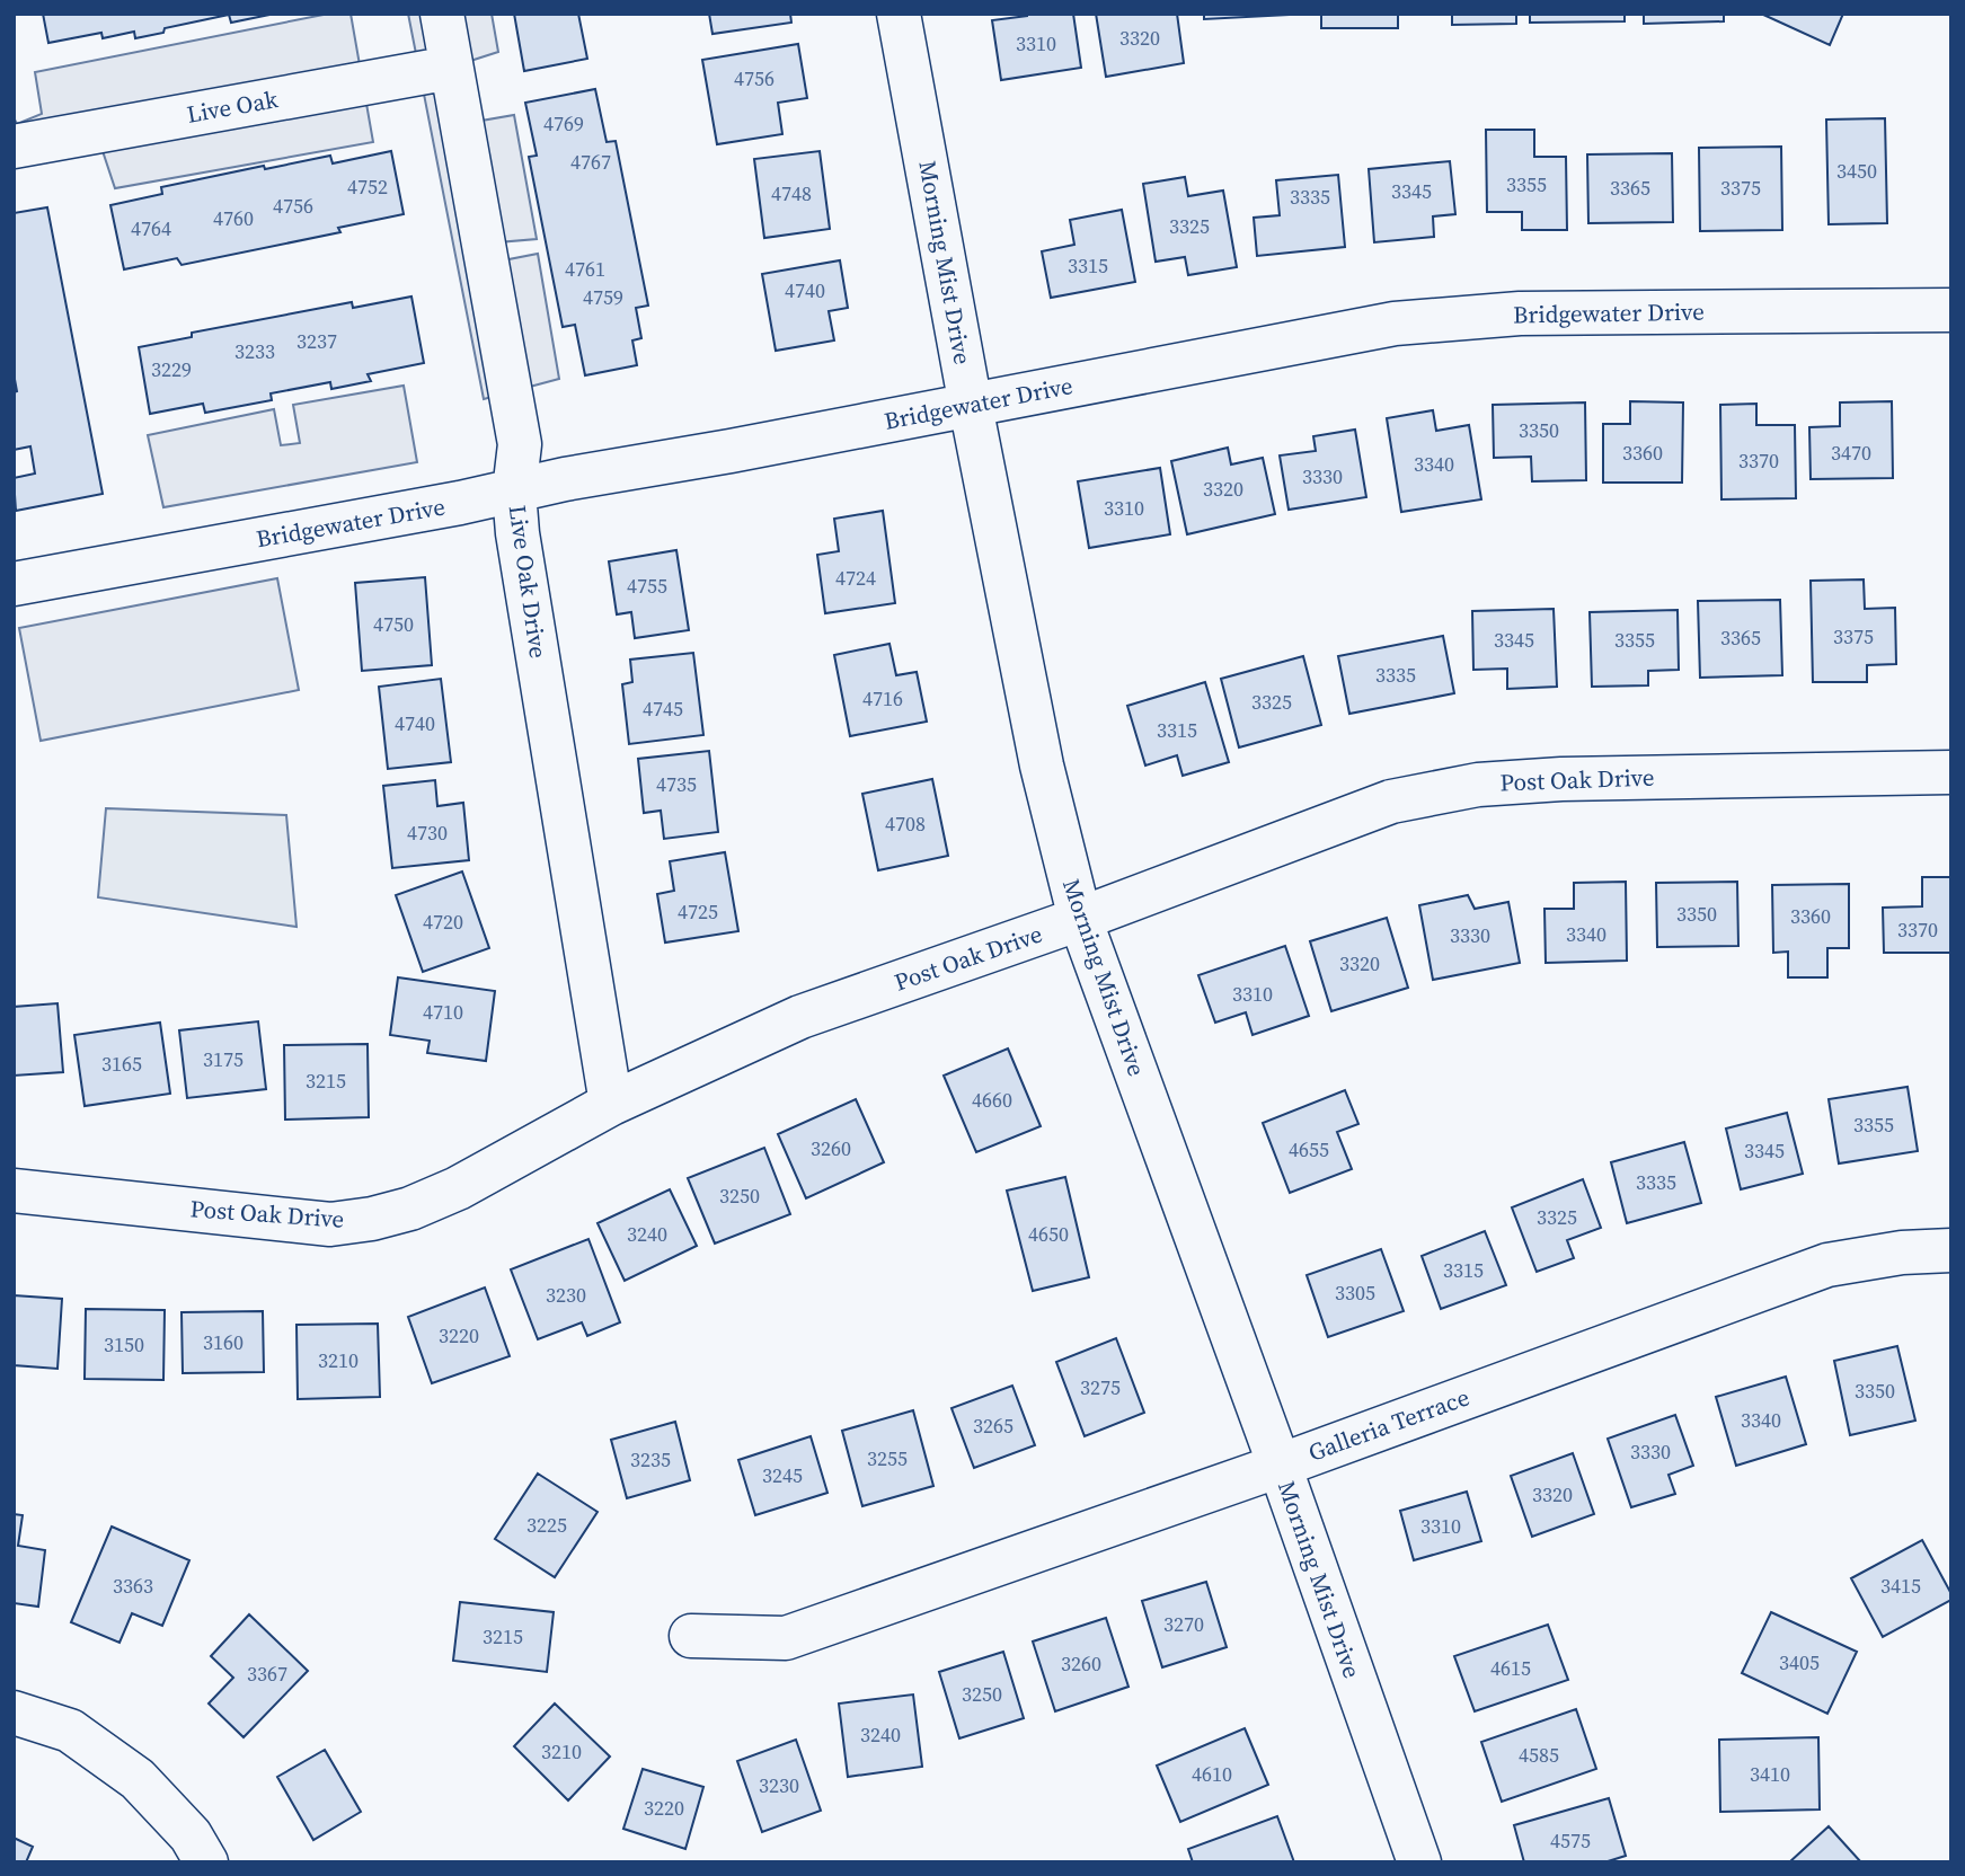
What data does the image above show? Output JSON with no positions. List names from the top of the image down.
{
  "streets": {
    "street": [
      "Live Oak",
      "Morning Mist Drive",
      "Bridgewater Drive",
      "Live Oak Drive",
      "Post Oak Drive",
      "Galleria Terrace"
    ]
  },
  "crossings": [
    ["Live Oak", "Live Oak Drive"],
    ["Morning Mist Drive", "Bridgewater Drive"],
    ["Morning Mist Drive", "Post Oak Drive"],
    ["Morning Mist Drive", "Galleria Terrace"],
    ["Bridgewater Drive", "Live Oak Drive"],
    ["Live Oak Drive", "Post Oak Drive"]
  ],
  "house_numbers": [
    "3320",
    "3310",
    "4756",
    "4769",
    "4767",
    "3450",
    "3355",
    "4752",
    "3365",
    "3375",
    "3345",
    "4748",
    "3335",
    "4756",
    "4760",
    "3325",
    "4764",
    "3315",
    "4761",
    "4740",
    "4759",
    "3237",
    "3233",
    "3229",
    "3350",
    "3360",
    "3470",
    "3370",
    "3340",
    "3330",
    "3320",
    "3310",
    "4724",
    "4755",
    "4750",
    "3375",
    "3365",
    "3345",
    "3355",
    "3335",
    "4716",
    "3325",
    "4745",
    "4740",
    "3315",
    "4735",
    "4708",
    "4730",
    "4725",
    "3350",
    "3360",
    "4720",
    "3370",
    "3340",
    "3330",
    "3320",
    "3310",
    "4710",
    "3175",
    "3165",
    "3215",
    "4660",
    "3355",
    "3260",
    "4655",
    "3345",
    "3335",
    "3250",
    "3325",
    "3240",
    "4650",
    "3315",
    "3305",
    "3230",
    "3220",
    "3160",
    "3150",
    "3210",
    "3275",
    "3350",
    "3340",
    "3265",
    "3330",
    "3255",
    "3235",
    "3245",
    "3320",
    "3225",
    "3310",
    "3363",
    "3415",
    "3270",
    "3215",
    "3405",
    "3260",
    "4615",
    "3367",
    "3250",
    "3240",
    "3210",
    "4585",
    "4610",
    "3410",
    "3230",
    "3220",
    "4575"
  ]
}
